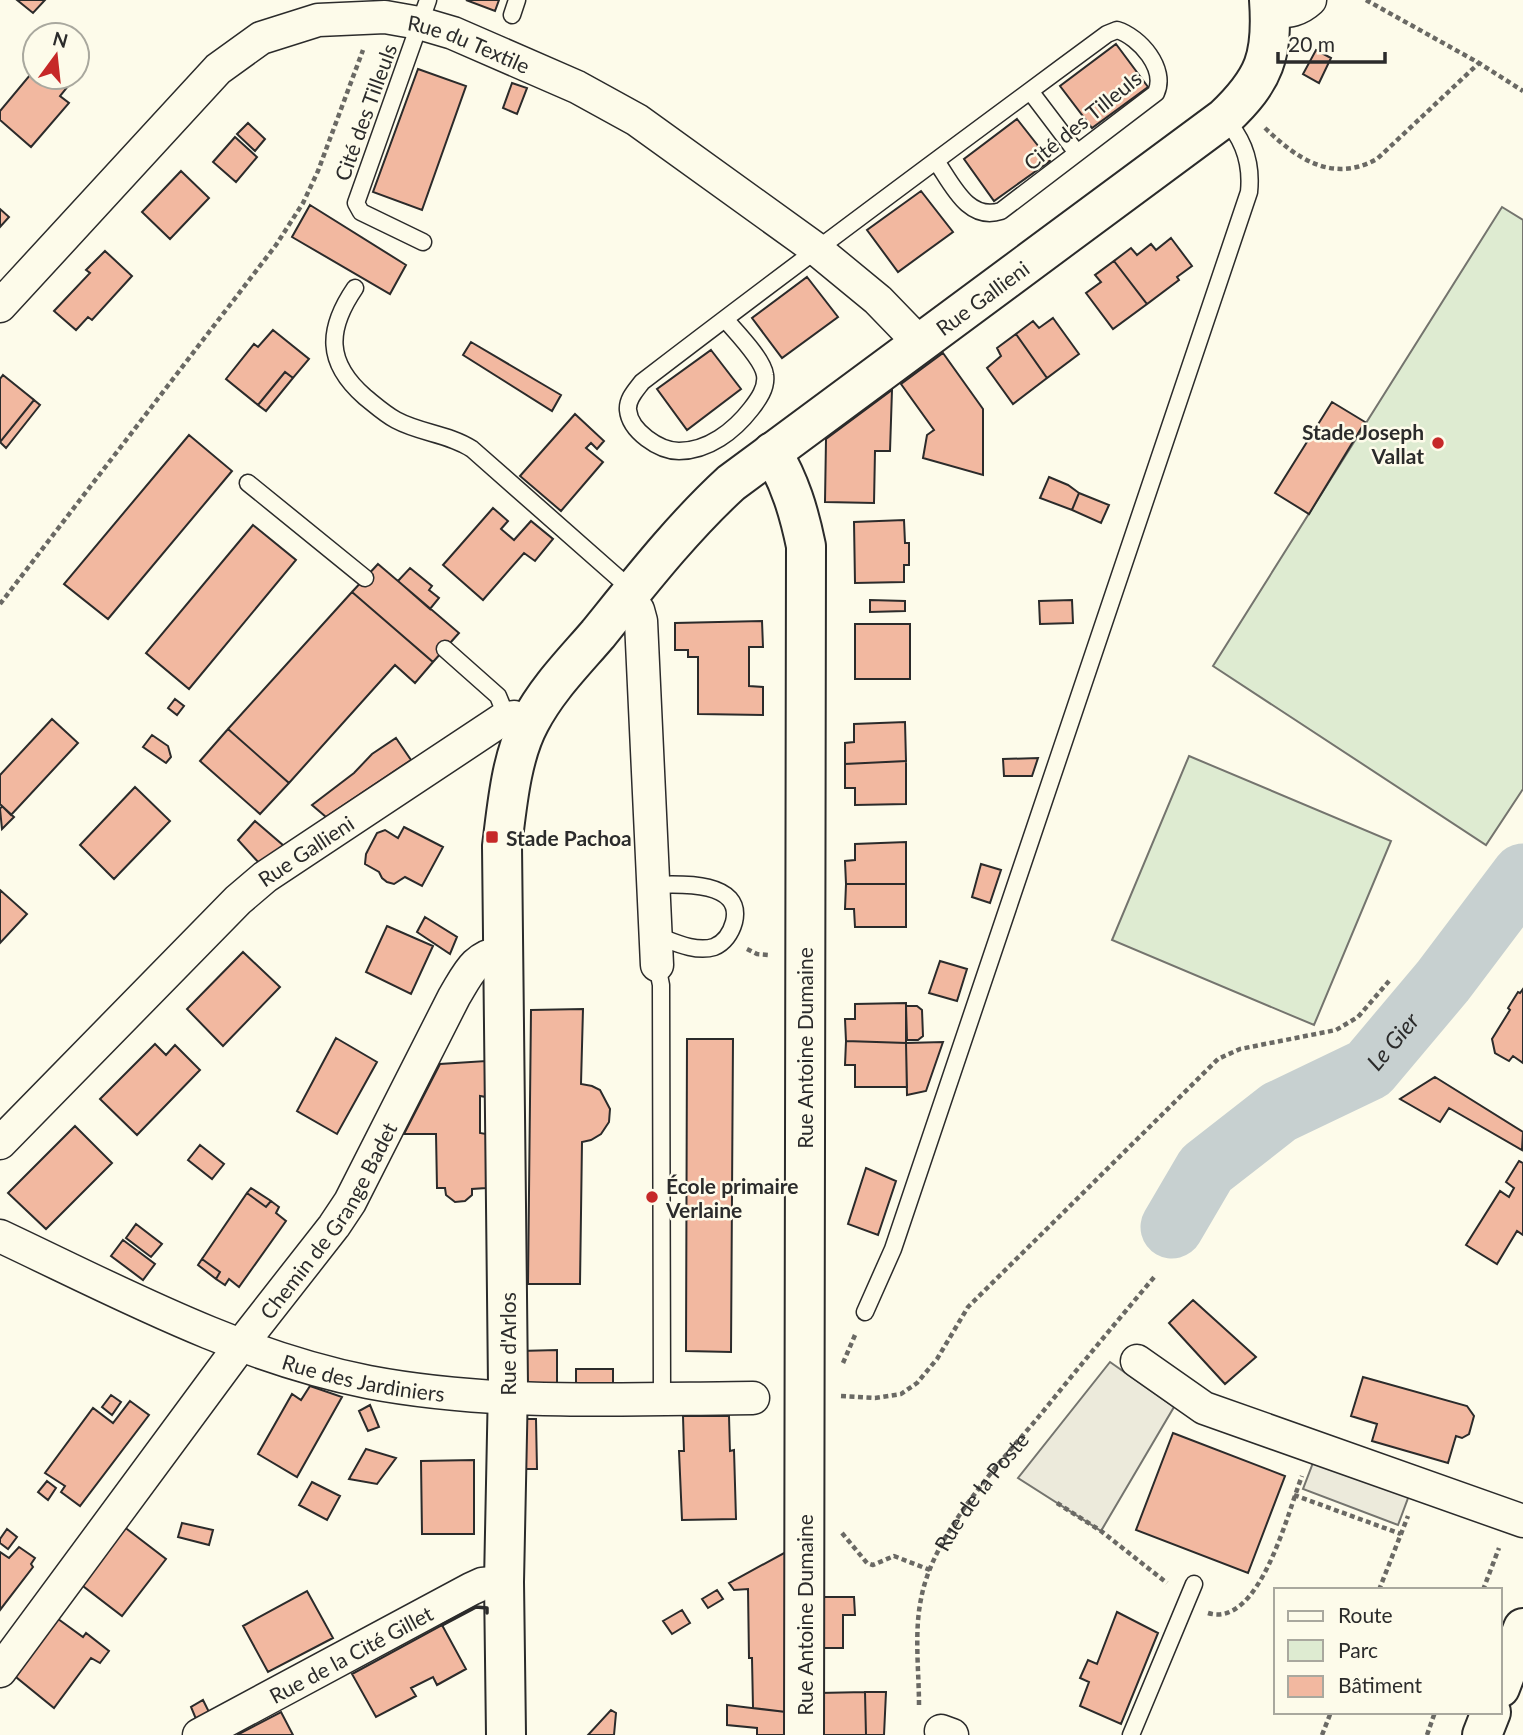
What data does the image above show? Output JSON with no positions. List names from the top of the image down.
{
  "streets": {
    "main road": ["Rue Gallieni", "Rue Antoine Dumaine", "Rue d'Arlos"],
    "street": [
      "Rue du Textile",
      "Chemin de Grange Badet",
      "Rue des Jardiniers",
      "Rue de la Cité Gillet"
    ],
    "lane": ["Cité des Tilleuls"],
    "path": ["Rue de la Poste"]
  },
  "crossings": [
    ["Rue du Textile", "Cité des Tilleuls"],
    ["Rue du Textile", "Rue Gallieni"],
    ["Rue Gallieni", "Rue Antoine Dumaine"],
    ["Chemin de Grange Badet", "Rue d'Arlos"],
    ["Chemin de Grange Badet", "Rue des Jardiniers"],
    ["Rue d'Arlos", "Rue des Jardiniers"],
    ["Rue d'Arlos", "Rue de la Cité Gillet"]
  ],
  "water": ["Le Gier"],
  "places": {
    "other": ["Stade Joseph Vallat", "École primaire Verlaine"],
    "transit": ["Stade Pachoa"]
  },
  "legend": ["Route", "Parc", "Bâtiment"],
  "scale_bar": "20 m",
  "north": "top"
}
